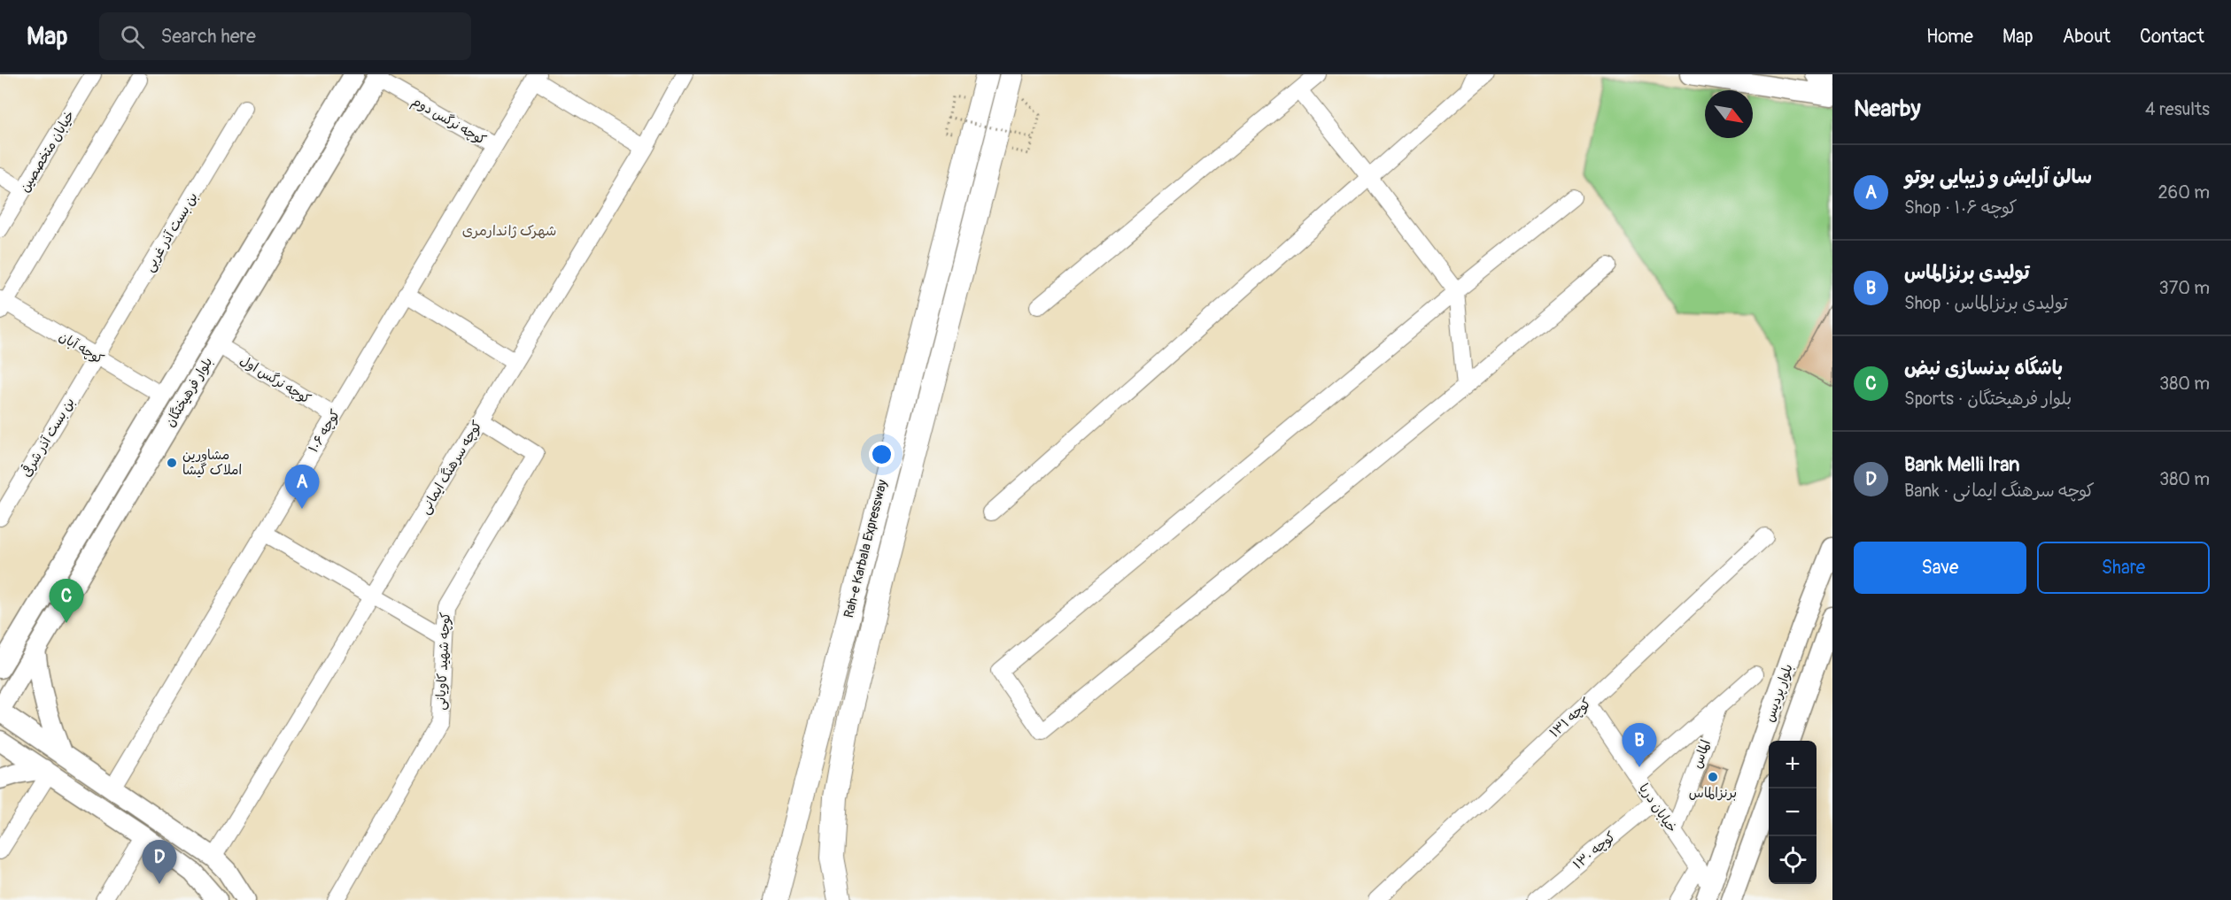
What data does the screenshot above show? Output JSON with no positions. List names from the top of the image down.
{
  "streets": {
    "highway": ["Rah-e Karbala Expressway"],
    "main road": ["بلوار فرهیختگان", "بلوار پردیس"],
    "street": [
      "کوچه نرگس دوم",
      "خیابان متخصصین",
      "بن بست آذر غربی",
      "کوچه آبان",
      "کوچه نرگس اول",
      "کوچه ۱۰۶",
      "بن بست آذر شرقی",
      "کوچه سرهنگ ایمانی",
      "کوچه شهید کاویانی",
      "کوچه ۱۳۱",
      "الماس",
      "خیابان دریا",
      "کوچه ۱۳۰"
    ]
  },
  "crossings": [
    ["کوچه نرگس دوم", "بلوار فرهیختگان"],
    ["کوچه نرگس دوم", "کوچه ۱۰۶"],
    ["بن بست آذر غربی", "کوچه آبان"],
    ["بن بست آذر غربی", "بن بست آذر شرقی"],
    ["کوچه آبان", "بلوار فرهیختگان"],
    ["کوچه آبان", "بن بست آذر شرقی"],
    ["کوچه نرگس اول", "بلوار فرهیختگان"],
    ["کوچه نرگس اول", "کوچه ۱۰۶"],
    ["کوچه سرهنگ ایمانی", "کوچه شهید کاویانی"],
    ["بلوار پردیس", "خیابان دریا"],
    ["کوچه ۱۳۱", "خیابان دریا"],
    ["الماس", "خیابان دریا"],
    ["خیابان دریا", "کوچه ۱۳۰"]
  ],
  "districts": ["شهرک ژاندارمری"],
  "places": ["مشاورین املاک گیشا", "برنزالماس"],
  "north": "bottom right",
  "page": {
    "header": "Map",
    "search": "Search here",
    "nav": [
      "Home",
      "Map",
      "About",
      "Contact"
    ],
    "heading": ["Nearby", "4 results"],
    "list": [
      {
        "mark": "A",
        "name": "سالن آرایش و زیبایی بوتو",
        "note": "Shop · کوچه ۱۰۶",
        "value": "260 m"
      },
      {
        "mark": "B",
        "name": "تولیدی برنزالماس",
        "note": "Shop · تولیدی برنزالماس",
        "value": "370 m"
      },
      {
        "mark": "C",
        "name": "باشگاه بدنسازی نبض",
        "note": "Sports · بلوار فرهیختگان",
        "value": "380 m"
      },
      {
        "mark": "D",
        "name": "Bank Melli Iran",
        "note": "Bank · کوچه سرهنگ ایمانی",
        "value": "380 m"
      }
    ],
    "pins": [
      "A",
      "C",
      "B",
      "D"
    ],
    "buttons": ["Save", "Share"],
    "map_buttons": ["+", "−"]
  }
}
